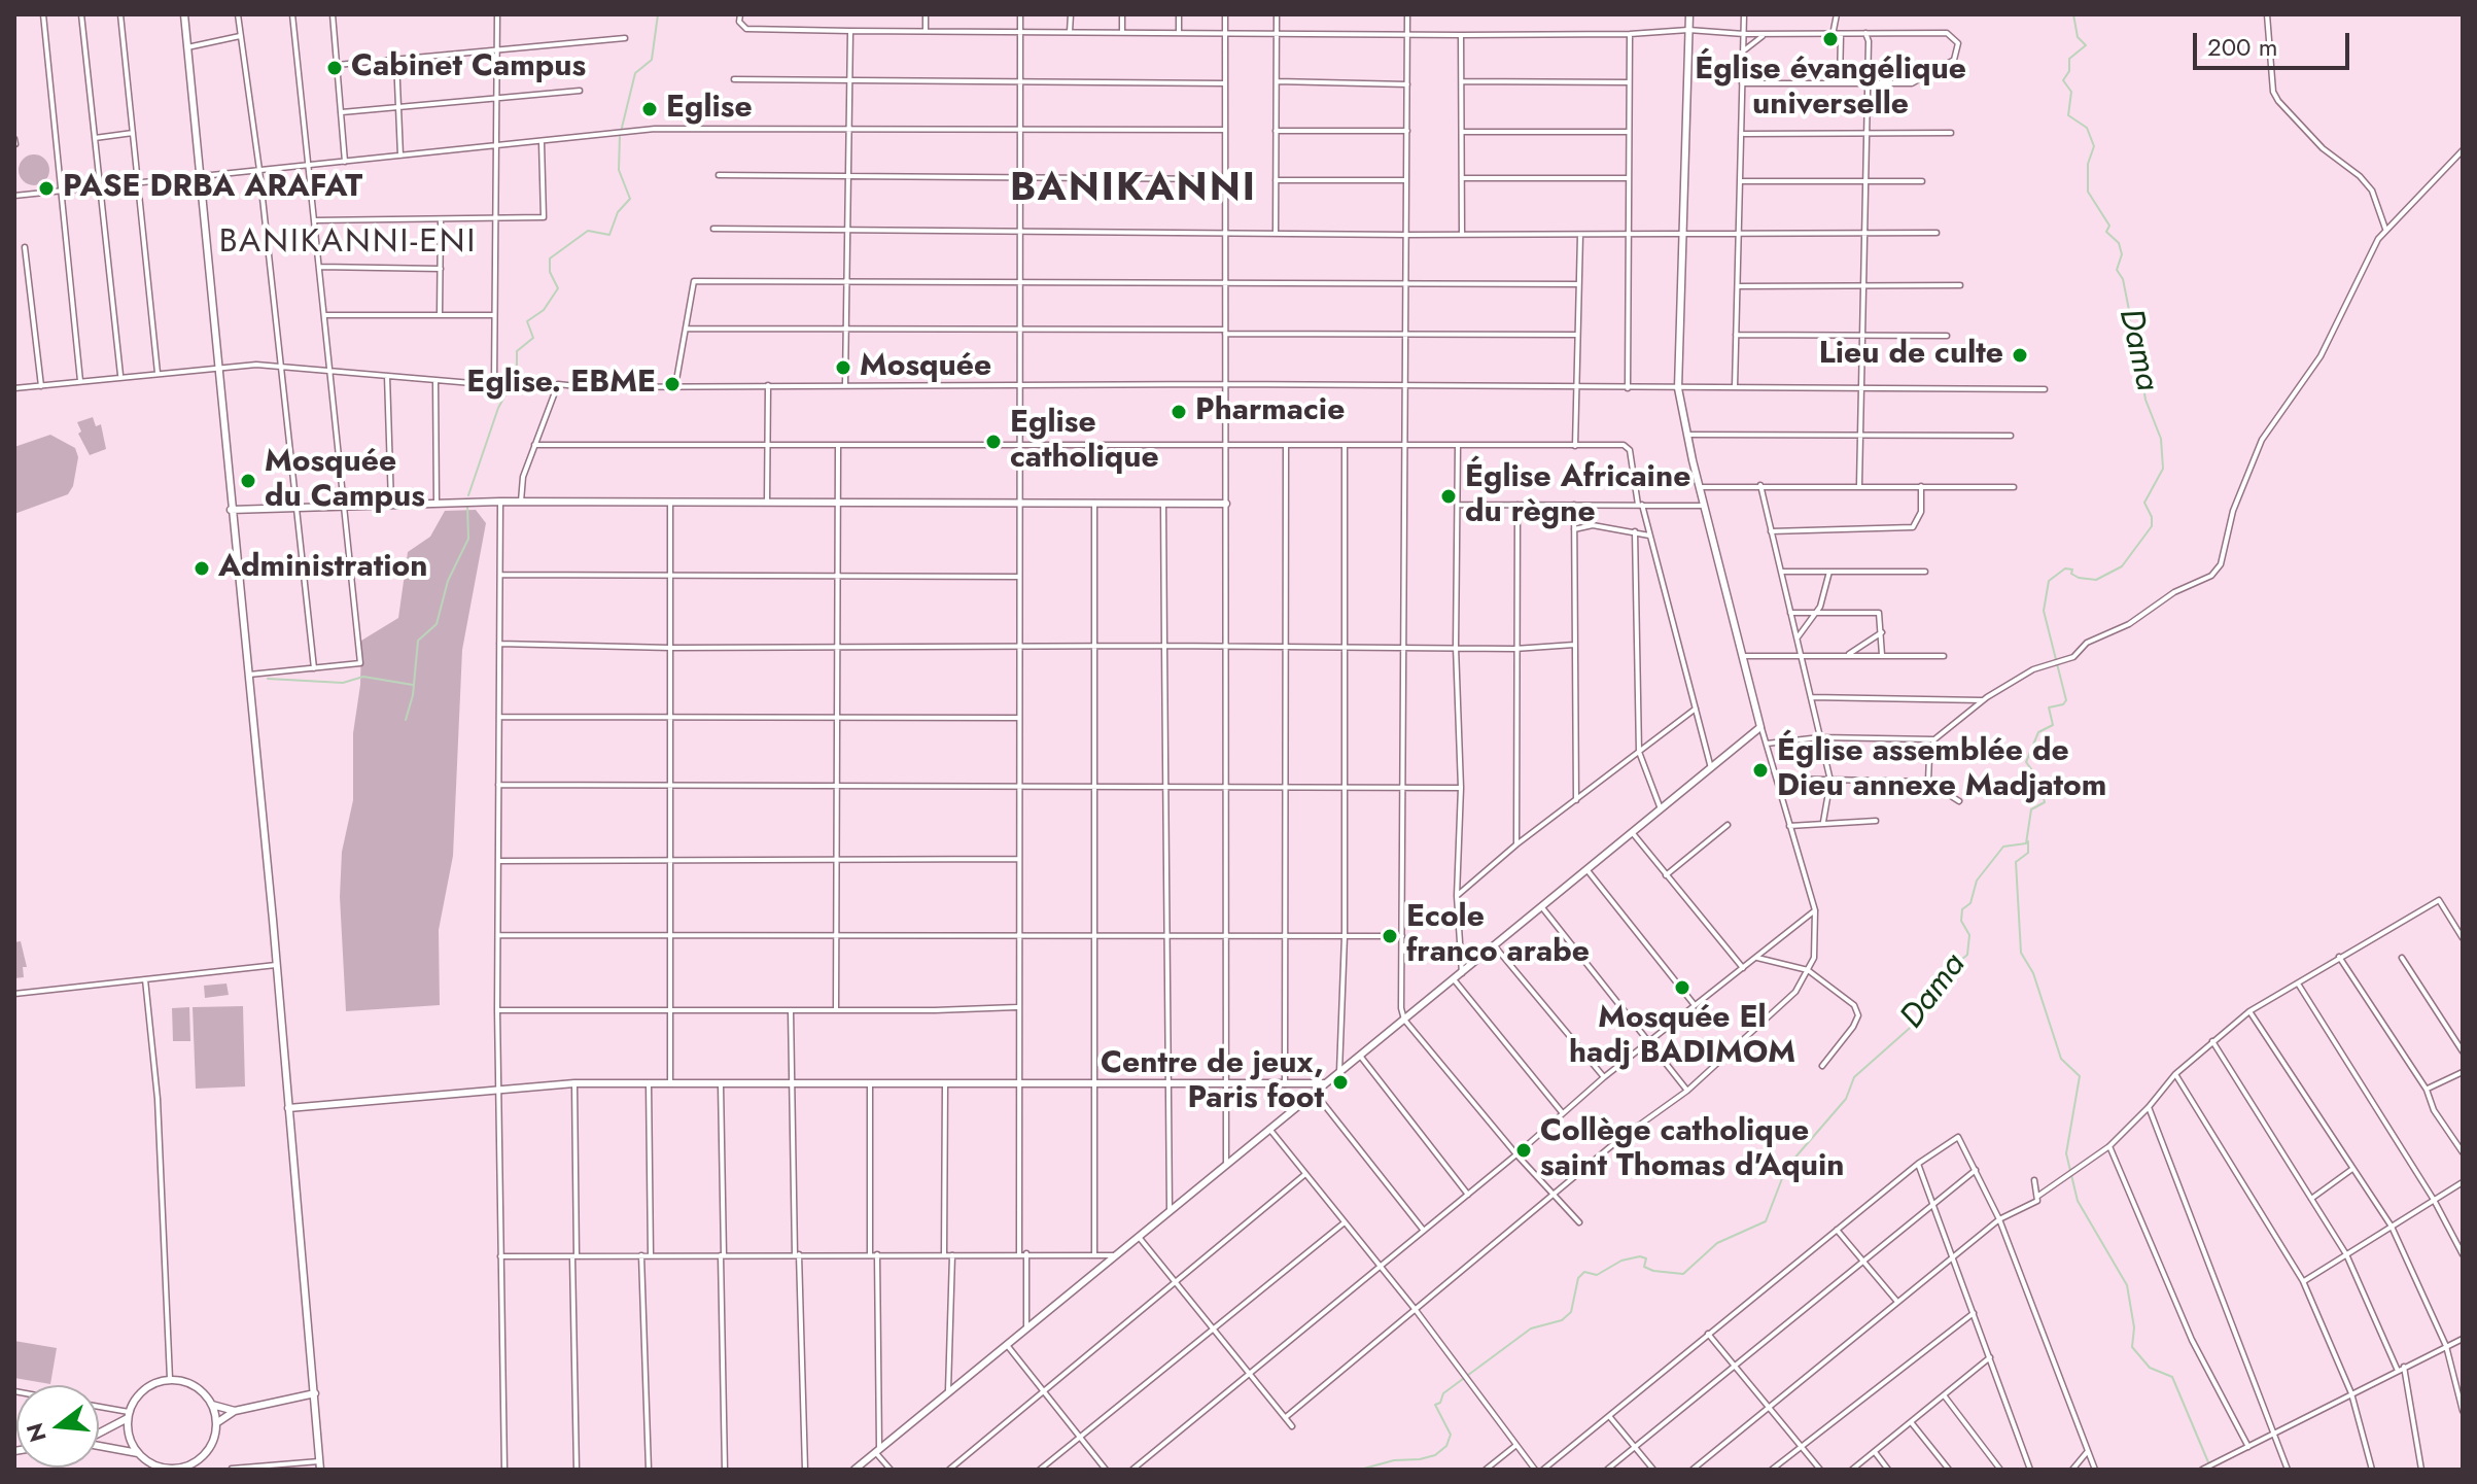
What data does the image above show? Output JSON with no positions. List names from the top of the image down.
{
  "districts": ["BANIKANNI", "BANIKANNI-ENI"],
  "water": ["Dama"],
  "places": [
    "Église évangélique universelle",
    "Cabinet Campus",
    "Eglise",
    "PASE DRBA ARAFAT",
    "Lieu de culte",
    "Mosquée",
    "Eglise. EBME",
    "Pharmacie",
    "Eglise catholique",
    "Mosquée du Campus",
    "Église Africaine du règne",
    "Administration",
    "Église assemblée de Dieu annexe Madjatom",
    "Ecole franco arabe",
    "Mosquée El hadj BADIMOM",
    "Centre de jeux, Paris foot",
    "Collège catholique saint Thomas d'Aquin"
  ],
  "scale_bar": "200 m",
  "north": "left"
}
